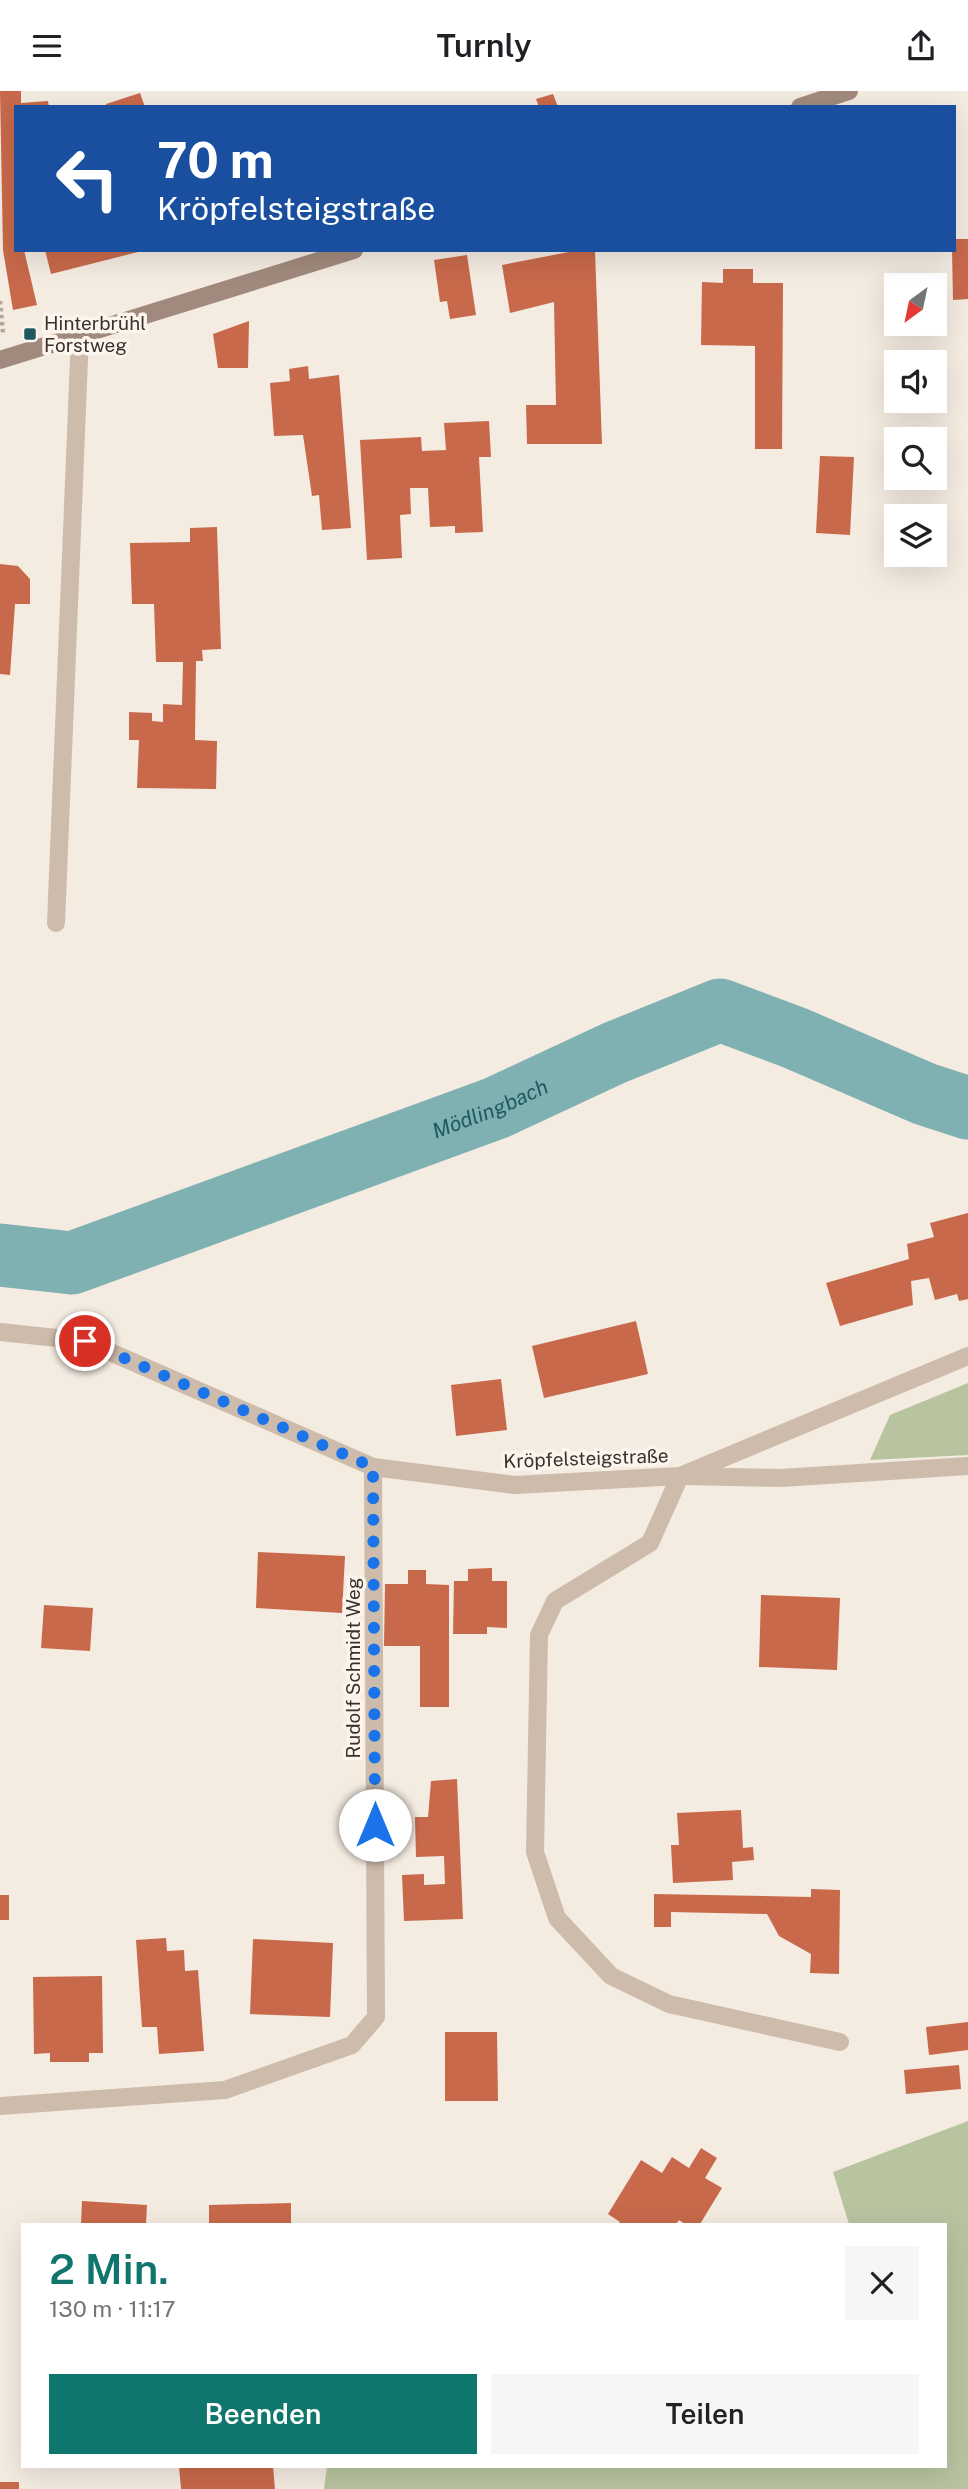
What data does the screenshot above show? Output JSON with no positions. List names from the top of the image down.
{
  "streets": {
    "street": ["Kröpfelsteigstraße", "Rudolf Schmidt Weg"]
  },
  "crossings": [
    ["Kröpfelsteigstraße", "Rudolf Schmidt Weg"]
  ],
  "water": ["Mödlingbach"],
  "places": {
    "transit": ["Hinterbrühl Forstweg"]
  },
  "north": "bottom left",
  "page": {
    "header": "Turnly",
    "turn": ["70 m", "Kröpfelsteigstraße"],
    "heading": ["2 Min.", "130 m · 11:17"],
    "buttons": ["Beenden", "Teilen"]
  }
}
